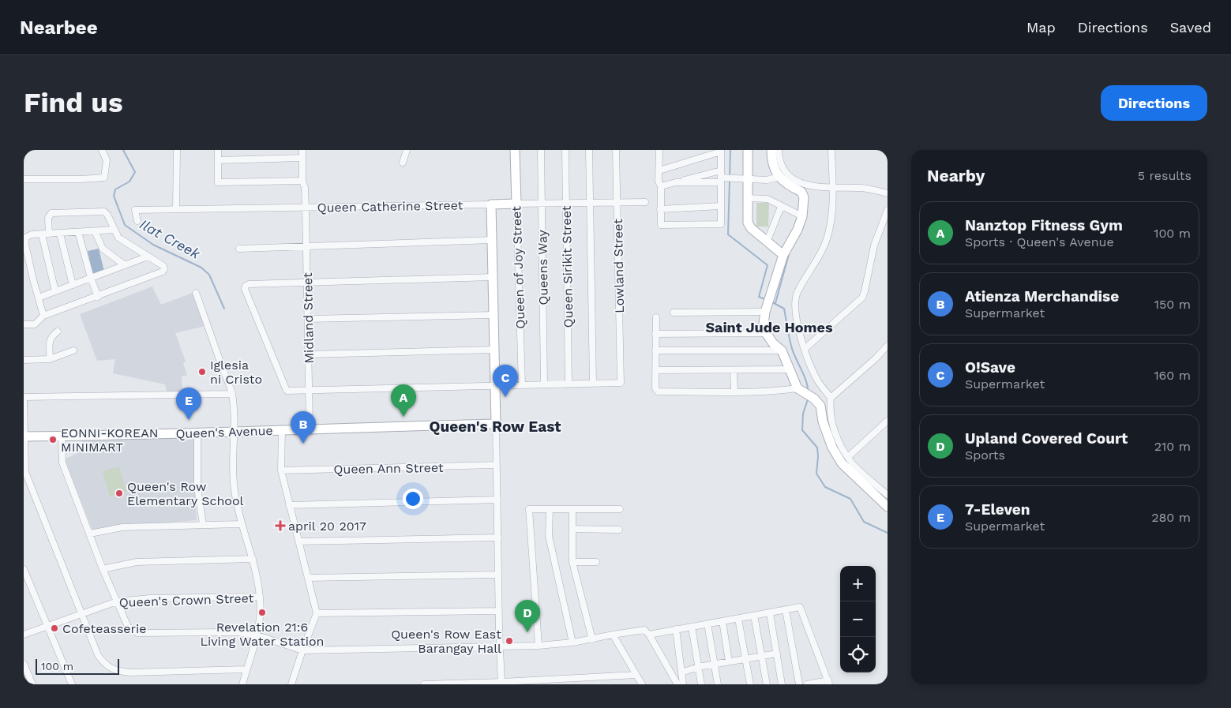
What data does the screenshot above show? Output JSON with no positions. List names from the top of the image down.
{
  "streets": {
    "street": [
      "Queen Catherine Street",
      "Lowland Street",
      "Queen Sirikit Street",
      "Queen of Joy Street",
      "Queens Way",
      "Midland Street",
      "Queen's Avenue",
      "Queen Ann Street",
      "Queen's Crown Street"
    ]
  },
  "crossings": [
    ["Queen Catherine Street", "Lowland Street"],
    ["Queen Catherine Street", "Queen Sirikit Street"],
    ["Queen Catherine Street", "Queen of Joy Street"],
    ["Queen Catherine Street", "Queens Way"],
    ["Queen Catherine Street", "Midland Street"],
    ["Midland Street", "Queen's Avenue"]
  ],
  "districts": ["Saint Jude Homes", "Queen's Row East"],
  "water": ["Ilat Creek"],
  "places": {
    "other": [
      "Iglesia ni Cristo",
      "EONNI-KOREAN MINIMART",
      "Queen's Row Elementary School",
      "Revelation 21:6 Living Water Station",
      "Cofeteasserie",
      "Queen's Row East Barangay Hall"
    ],
    "health": ["april 20 2017"]
  },
  "scale_bar": "100 m",
  "page": {
    "header": "Nearbee",
    "nav": ["Map", "Directions", "Saved"],
    "buttons": "Directions",
    "title": "Find us",
    "heading": ["Nearby", "5 results"],
    "list": [
      {
        "mark": "A",
        "name": "Nanztop Fitness Gym",
        "note": "Sports · Queen's Avenue",
        "value": "100 m"
      },
      {
        "mark": "B",
        "name": "Atienza Merchandise",
        "note": "Supermarket",
        "value": "150 m"
      },
      {
        "mark": "C",
        "name": "O!Save",
        "note": "Supermarket",
        "value": "160 m"
      },
      {
        "mark": "D",
        "name": "Upland Covered Court",
        "note": "Sports",
        "value": "210 m"
      },
      {
        "mark": "E",
        "name": "7-Eleven",
        "note": "Supermarket",
        "value": "280 m"
      }
    ],
    "pins": [
      "C",
      "A",
      "E",
      "B",
      "D"
    ],
    "map_buttons": ["+", "−"],
    "scale": "100 m"
  }
}
